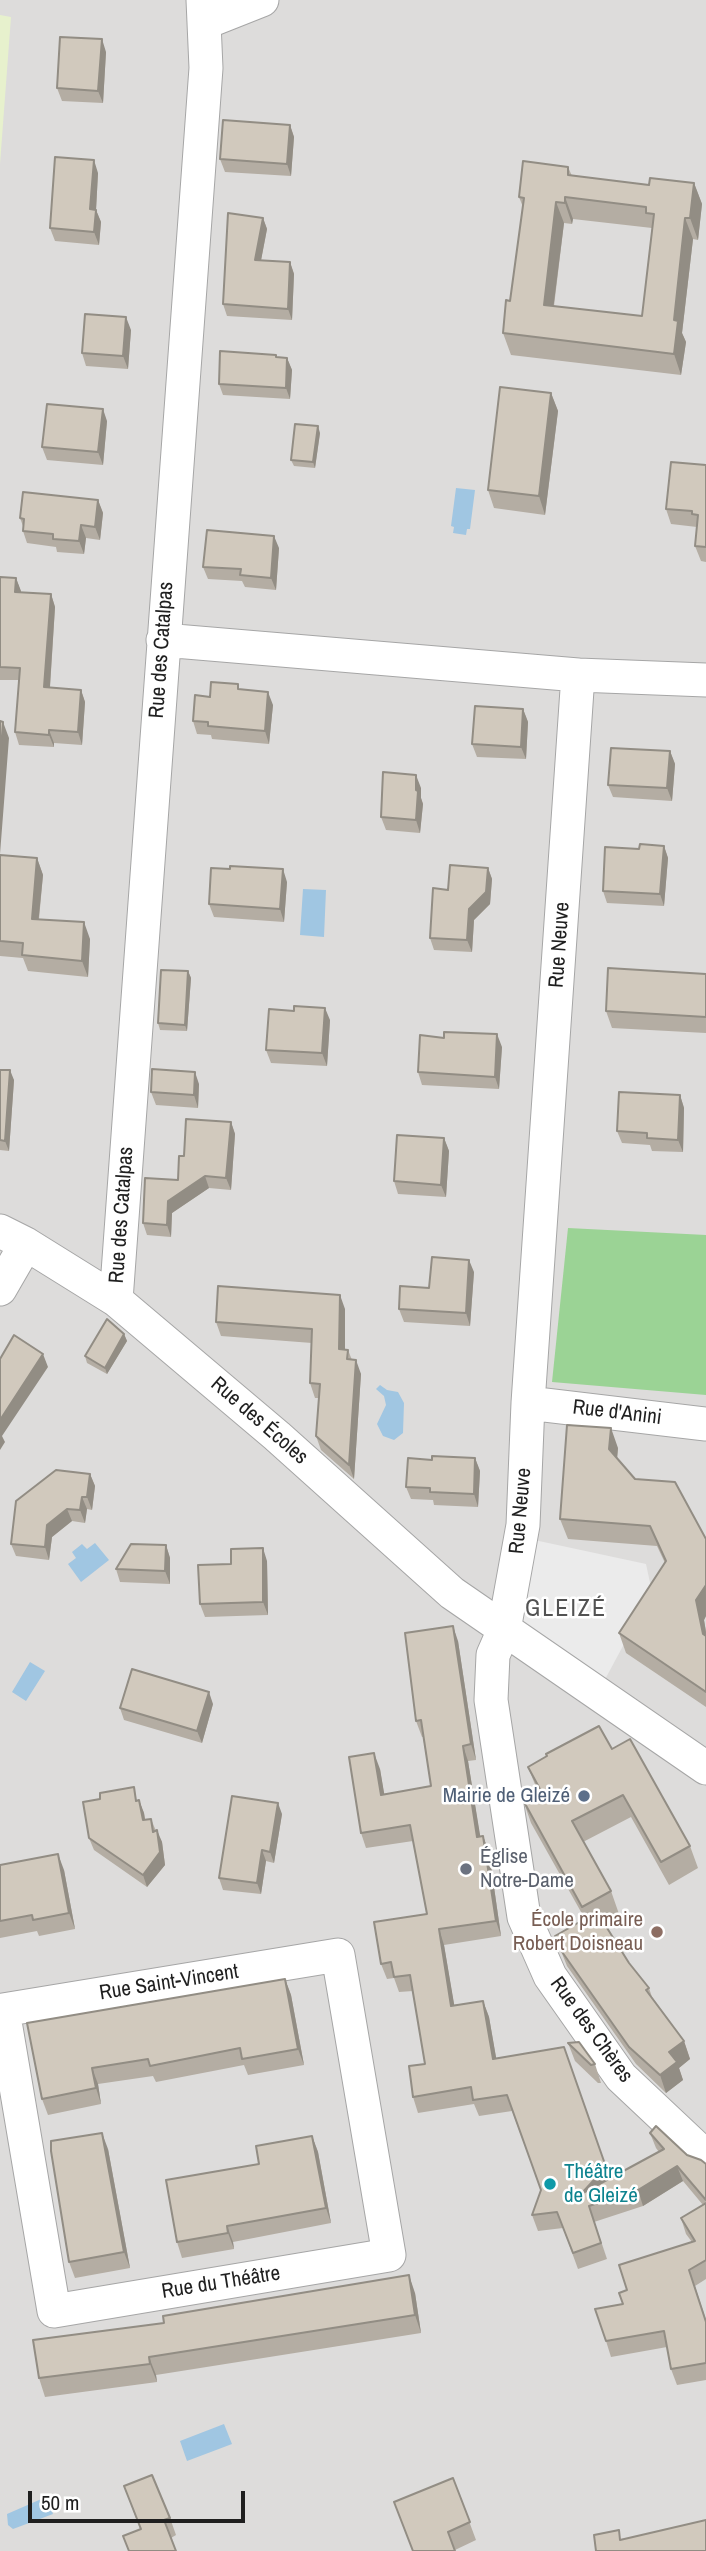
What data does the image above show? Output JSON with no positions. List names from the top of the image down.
{
  "streets": {
    "street": [
      "Rue des Catalpas",
      "Rue Neuve",
      "Rue d'Anini",
      "Rue des Écoles",
      "Rue Saint-Vincent",
      "Rue des Chères",
      "Rue du Théâtre"
    ]
  },
  "crossings": [
    ["Rue des Catalpas", "Rue des Écoles"],
    ["Rue Neuve", "Rue d'Anini"],
    ["Rue Neuve", "Rue des Écoles"],
    ["Rue Neuve", "Rue des Chères"],
    ["Rue des Écoles", "Rue des Chères"],
    ["Rue Saint-Vincent", "Rue du Théâtre"]
  ],
  "districts": ["GLEIZÉ"],
  "places": [
    "Mairie de Gleizé",
    "Église Notre-Dame",
    "École primaire Robert Doisneau",
    "Théâtre de Gleizé"
  ],
  "scale_bar": "50 m"
}
